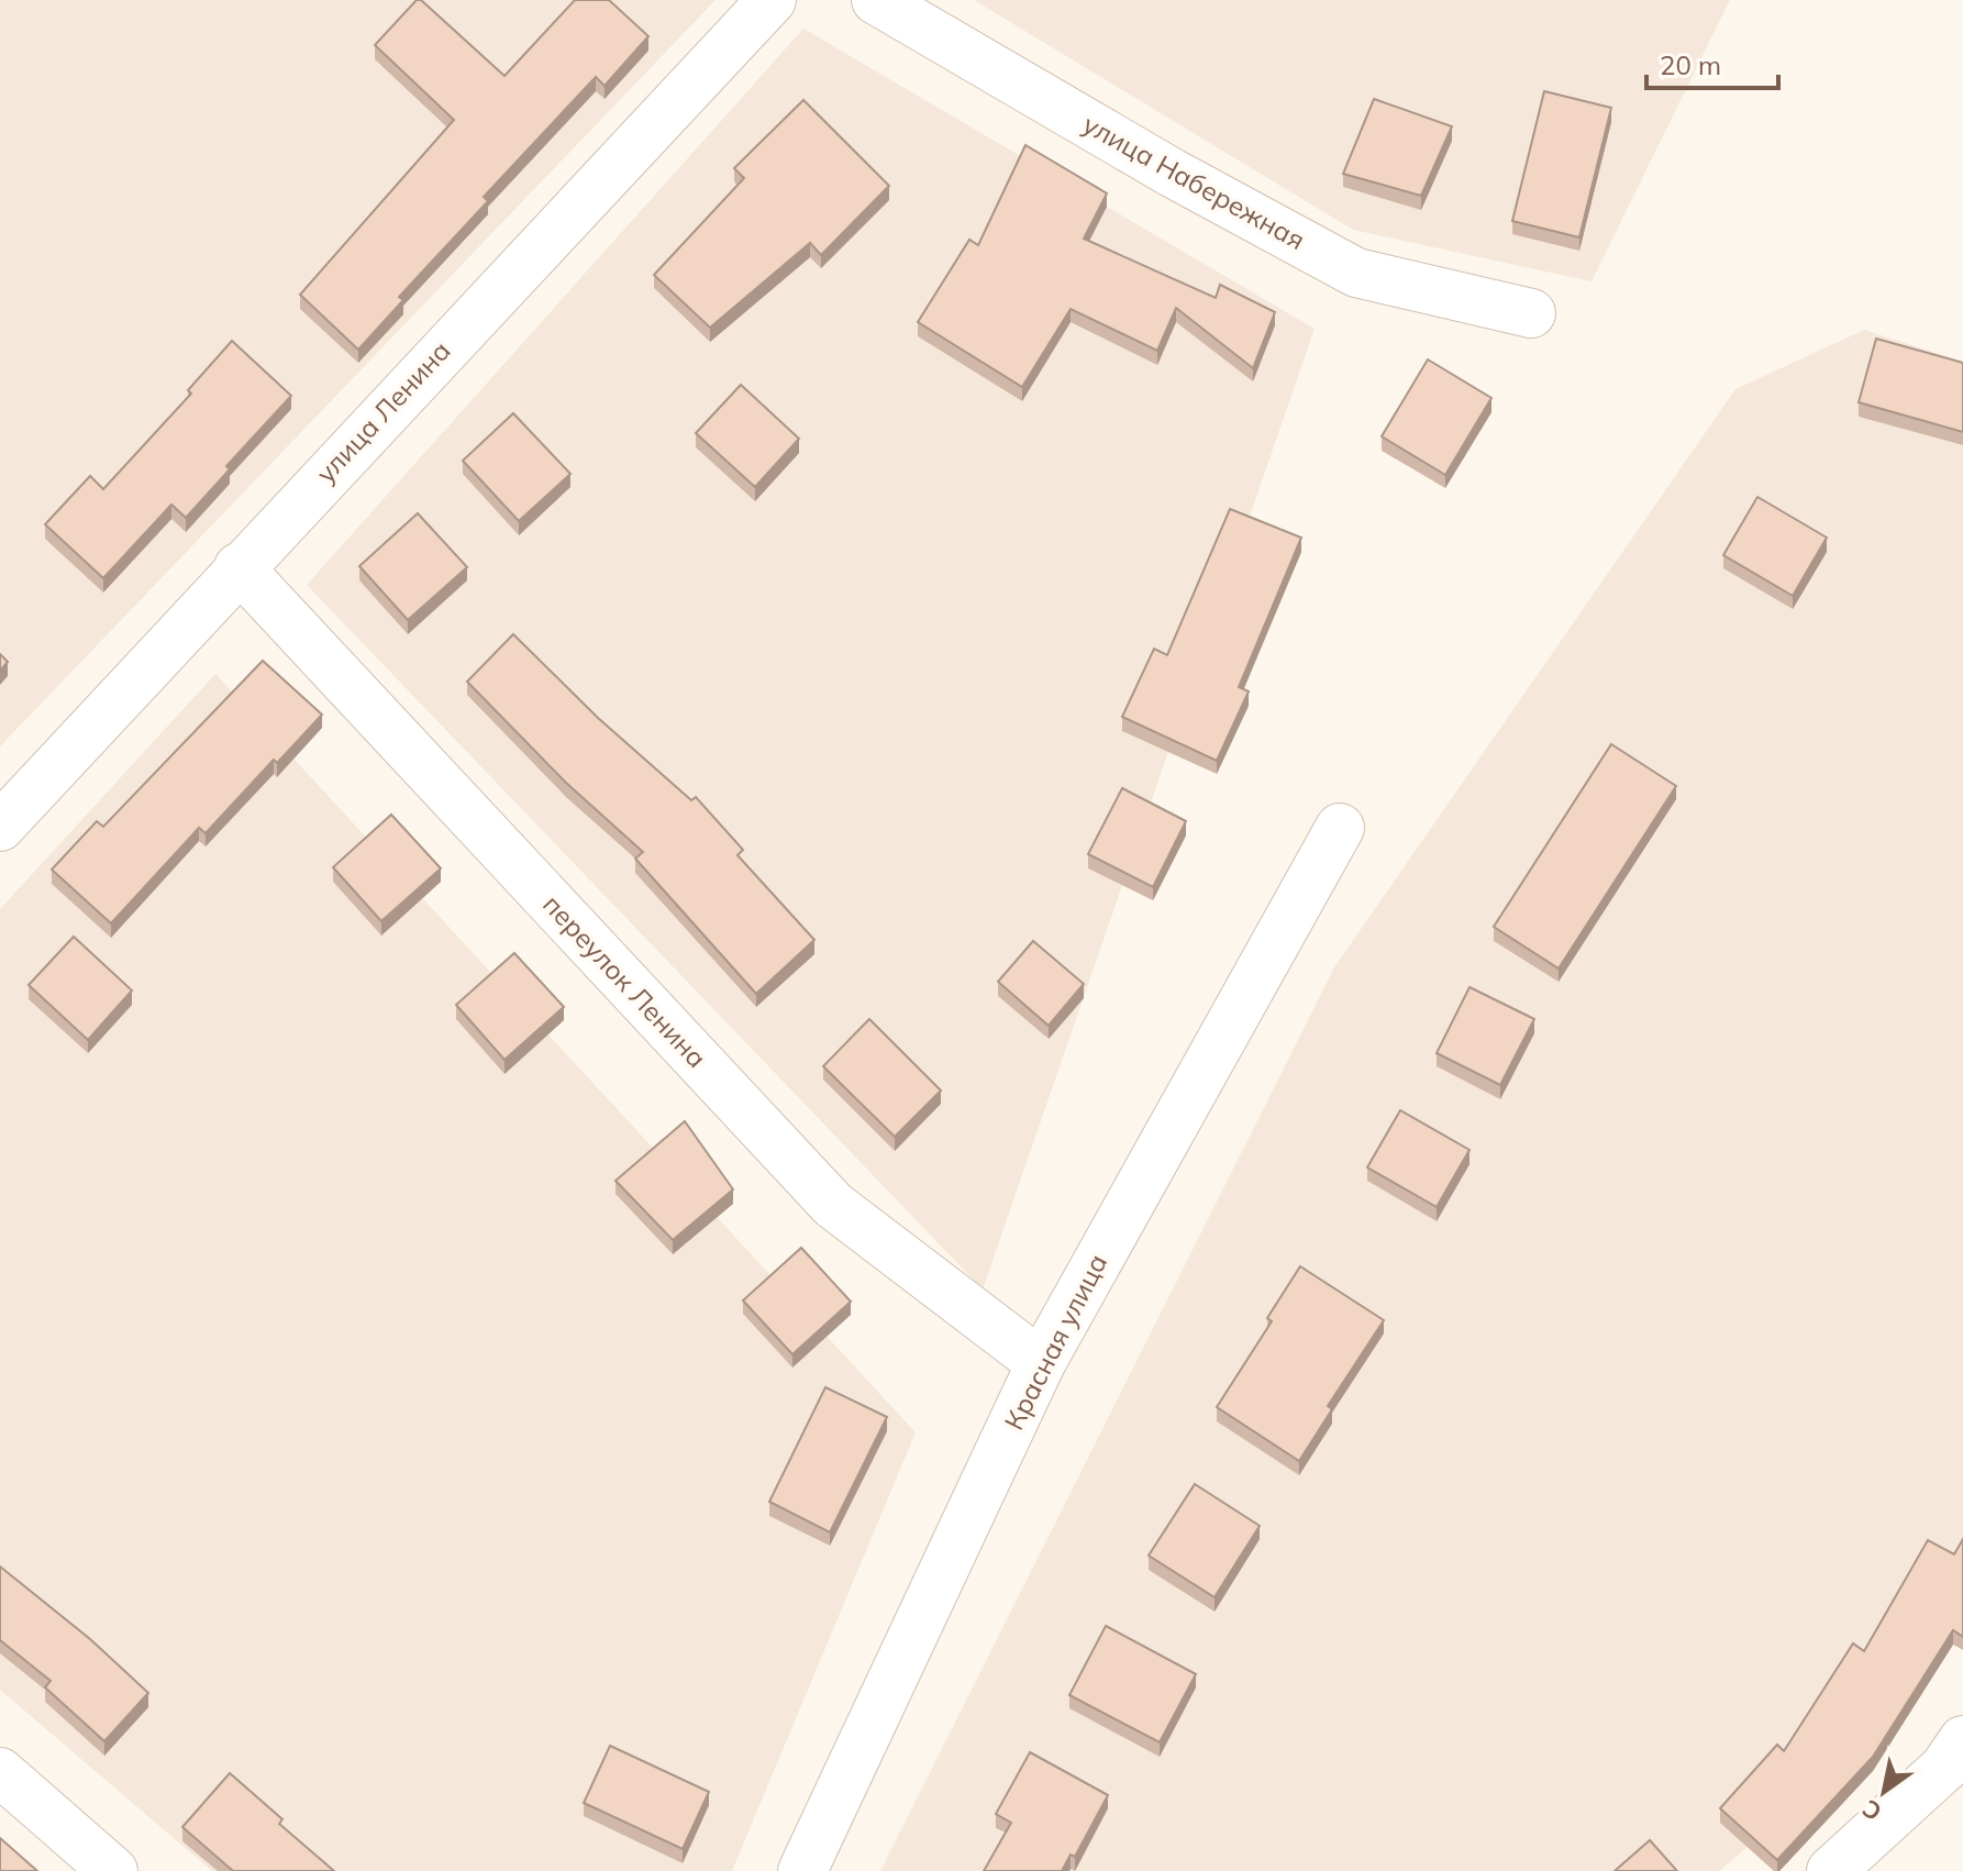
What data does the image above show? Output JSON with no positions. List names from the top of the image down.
{
  "streets": {
    "street": [
      "улица Набережная",
      "улица Ленина",
      "переулок Ленина",
      "Красная улица"
    ]
  },
  "crossings": [
    ["улица Ленина", "переулок Ленина"],
    ["переулок Ленина", "Красная улица"]
  ],
  "scale_bar": "20 m",
  "north": "bottom left"
}
